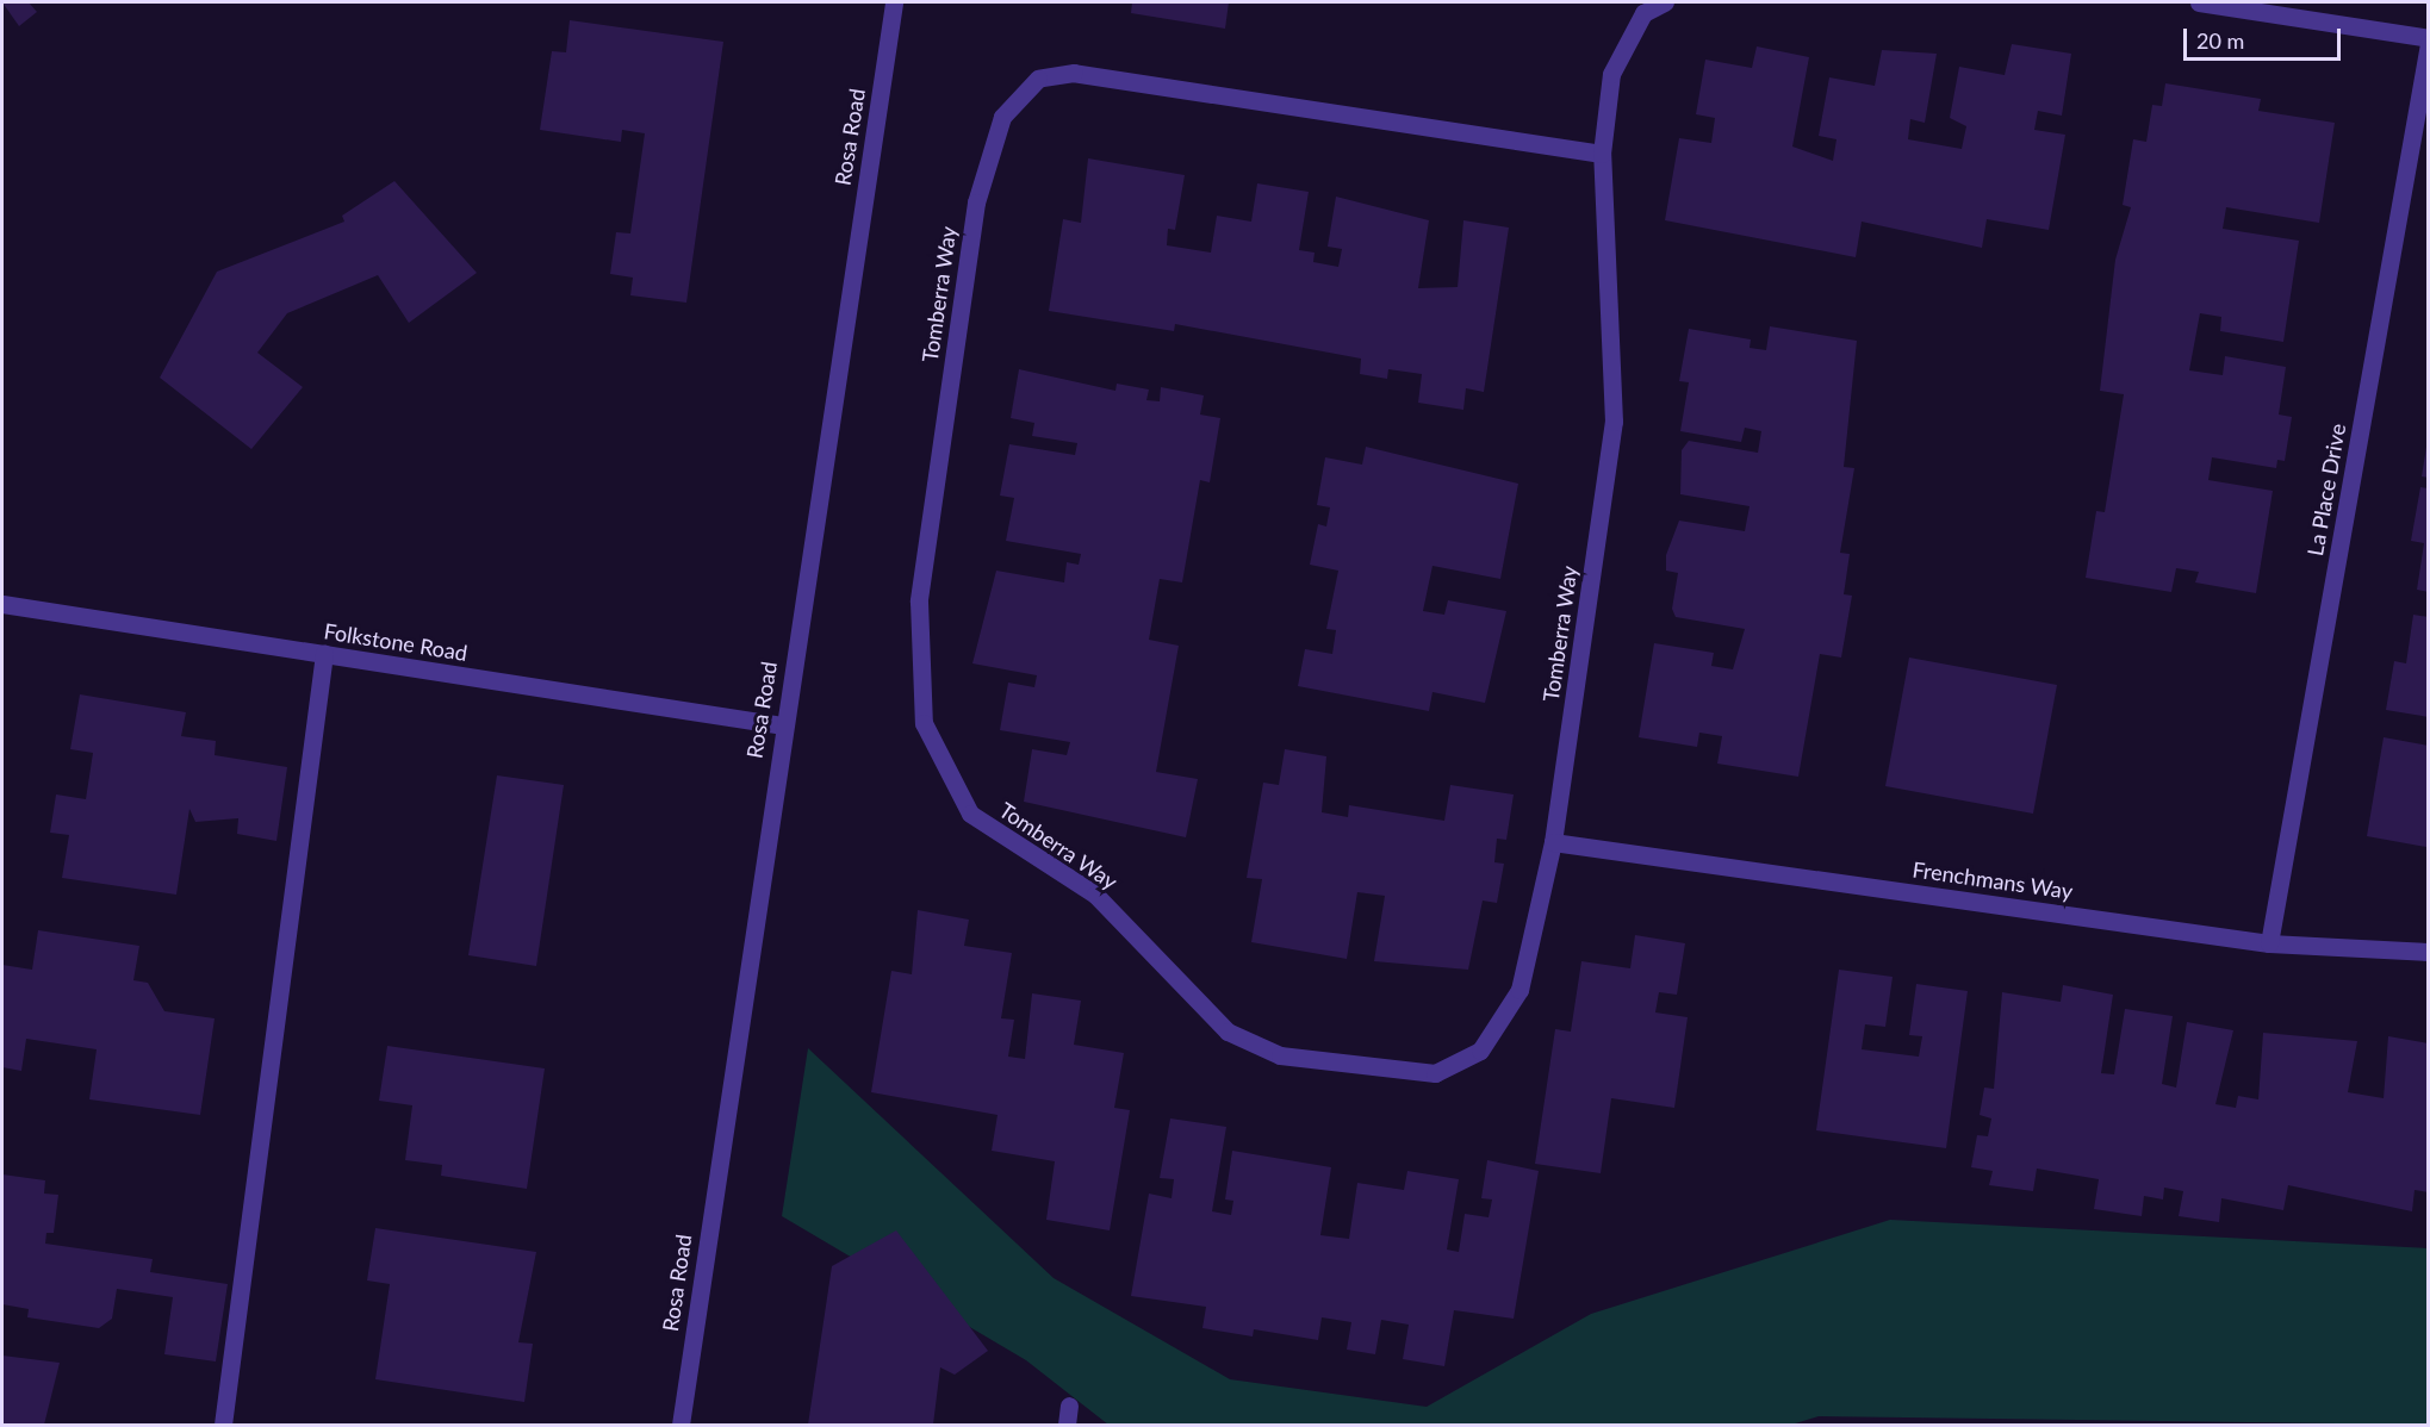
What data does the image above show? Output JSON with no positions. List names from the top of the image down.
{
  "streets": {
    "street": [
      "Rosa Road",
      "Tomberra Way",
      "La Place Drive",
      "Folkstone Road",
      "Frenchmans Way"
    ]
  },
  "crossings": [
    ["Rosa Road", "Folkstone Road"],
    ["Tomberra Way", "Frenchmans Way"],
    ["La Place Drive", "Frenchmans Way"]
  ],
  "scale_bar": "20 m"
}
